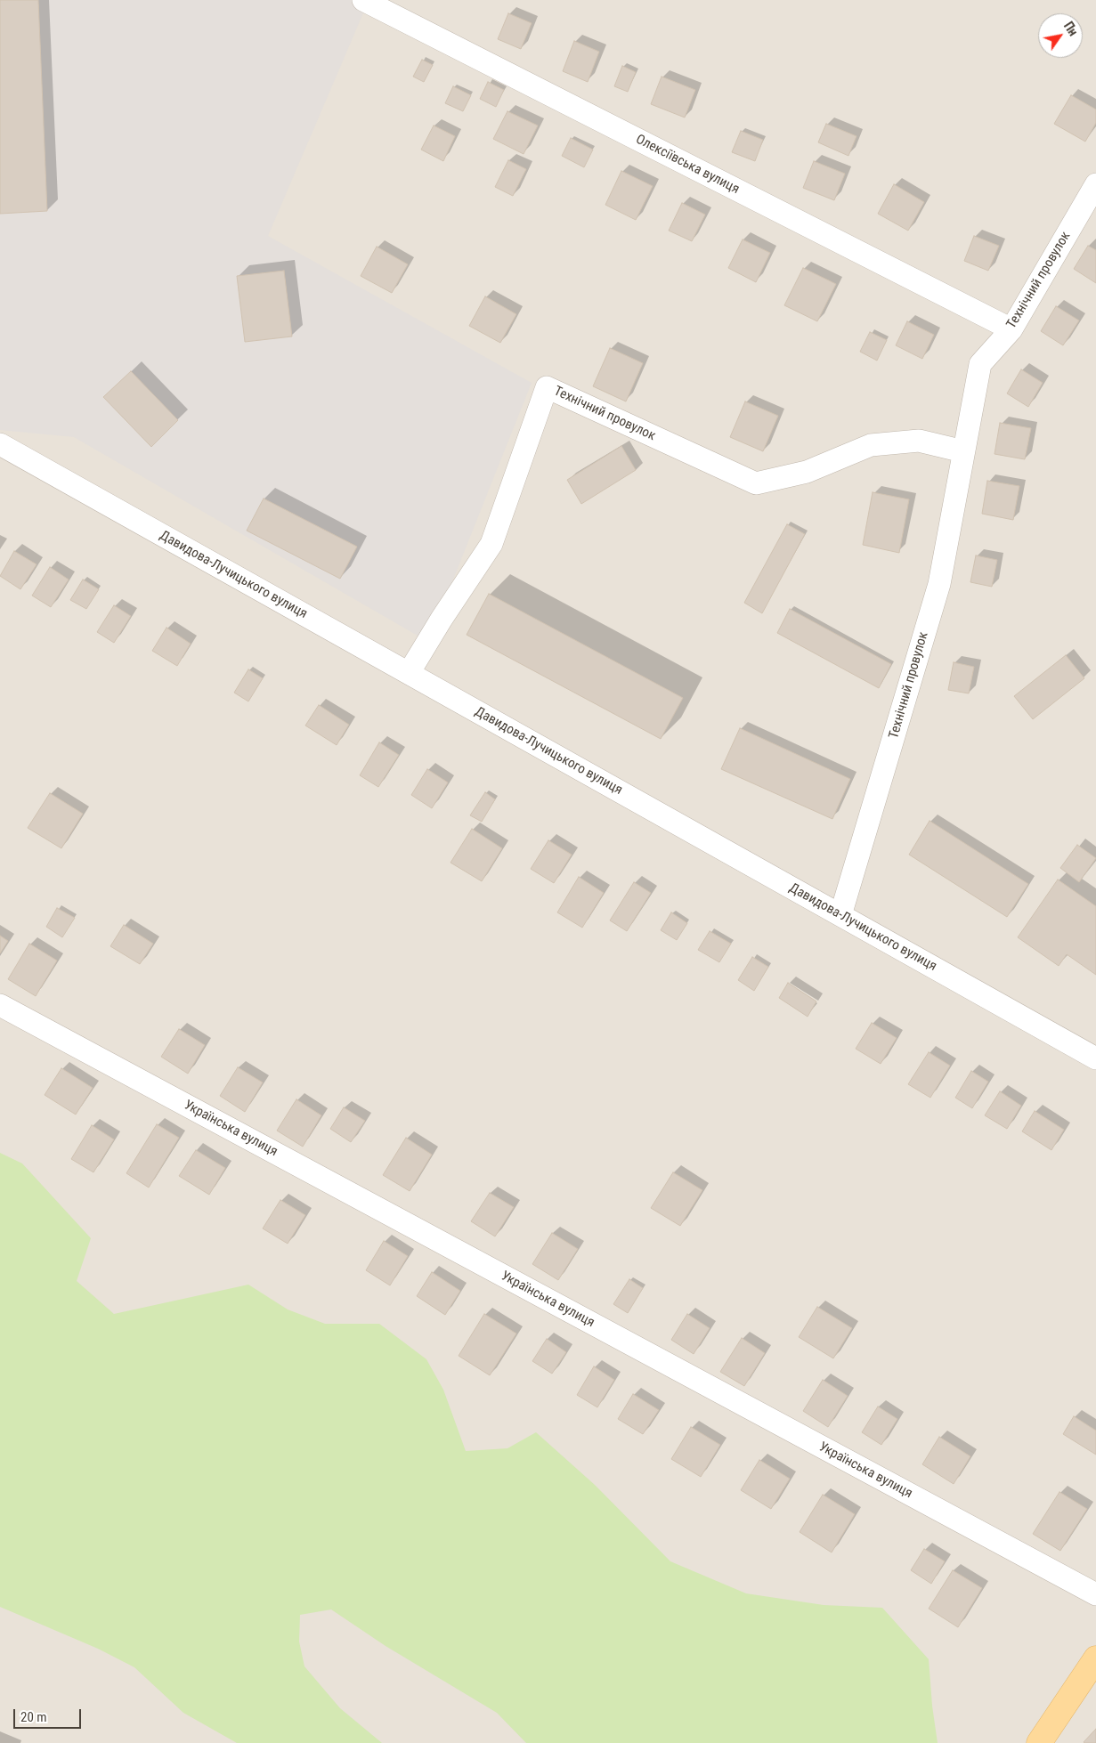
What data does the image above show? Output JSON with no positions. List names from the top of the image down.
{
  "streets": {
    "street": [
      "Олексіївська вулиця",
      "Технічний провулок",
      "Давидова-Лучицького вулиця",
      "Українська вулиця"
    ]
  },
  "crossings": [
    ["Олексіївська вулиця", "Технічний провулок"],
    ["Технічний провулок", "Давидова-Лучицького вулиця"]
  ],
  "scale_bar": "20 m",
  "north": "top right"
}
